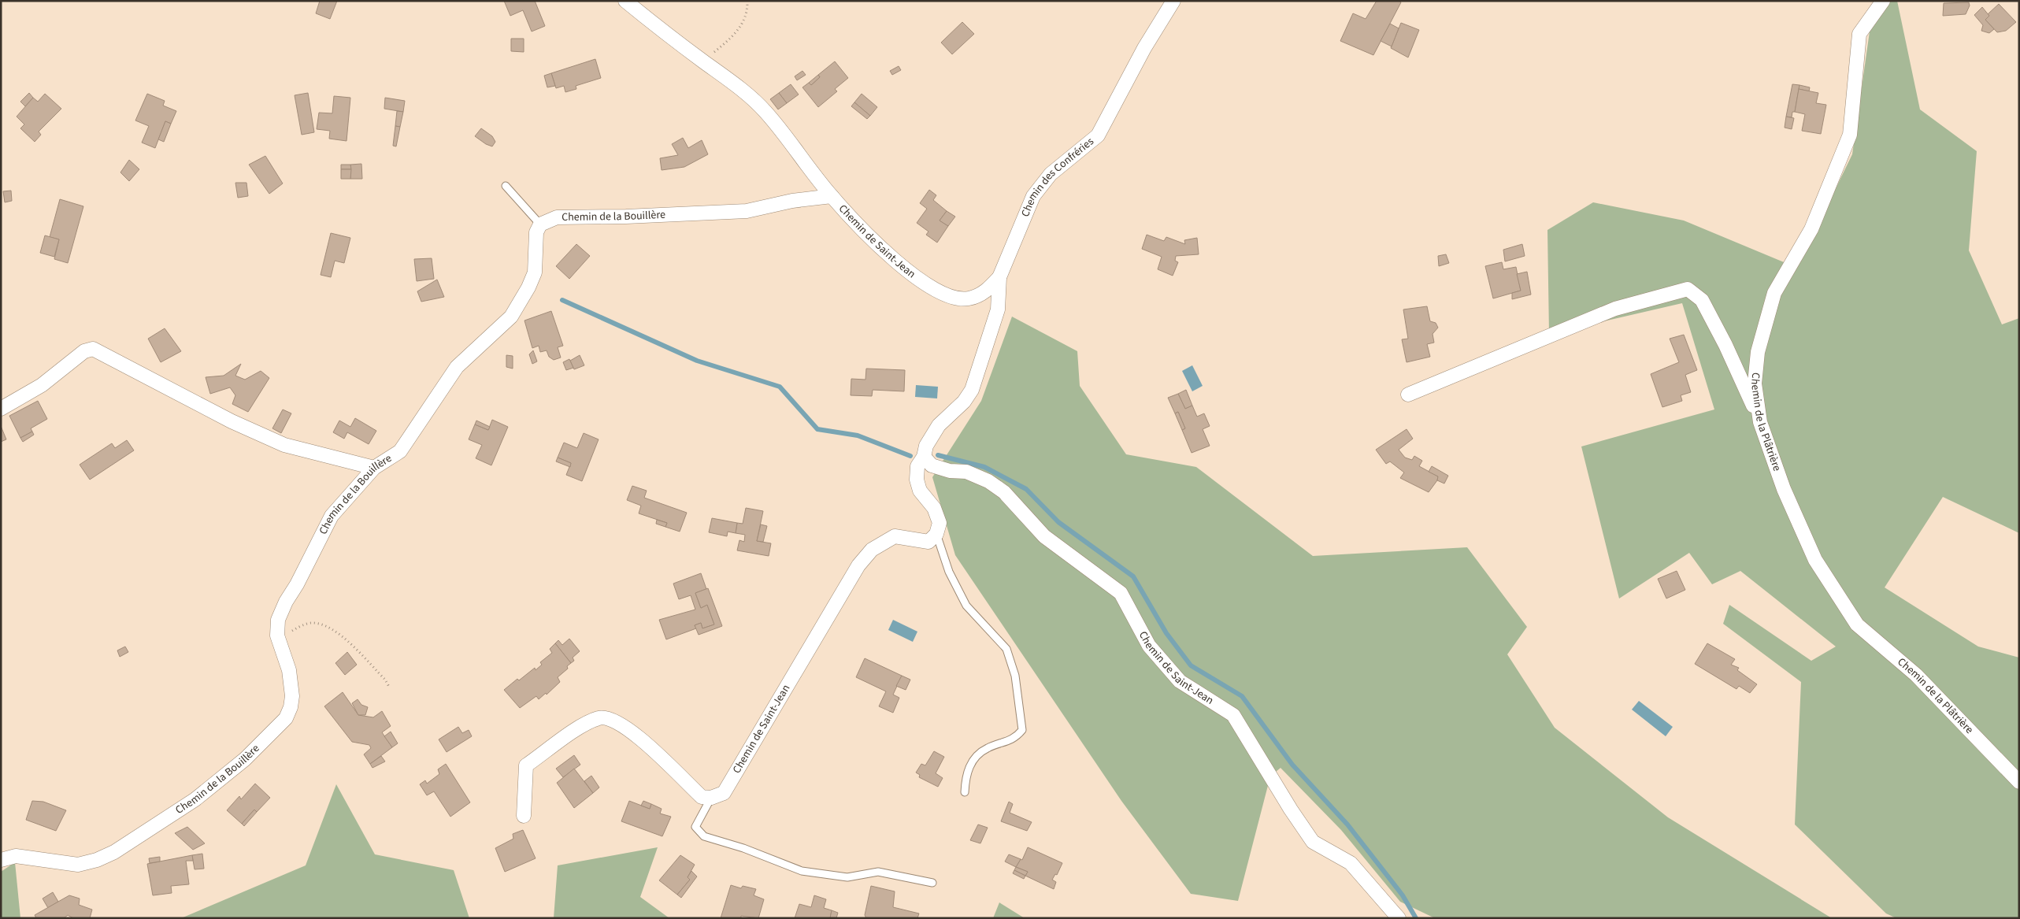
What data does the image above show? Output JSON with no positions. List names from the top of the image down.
{
  "streets": {
    "street": [
      "Chemin des Confréries",
      "Chemin de la Bouillère",
      "Chemin de Saint-Jean",
      "Chemin de la Plâtrière"
    ]
  },
  "crossings": [
    ["Chemin des Confréries", "Chemin de Saint-Jean"],
    ["Chemin de la Bouillère", "Chemin de Saint-Jean"]
  ]
}
